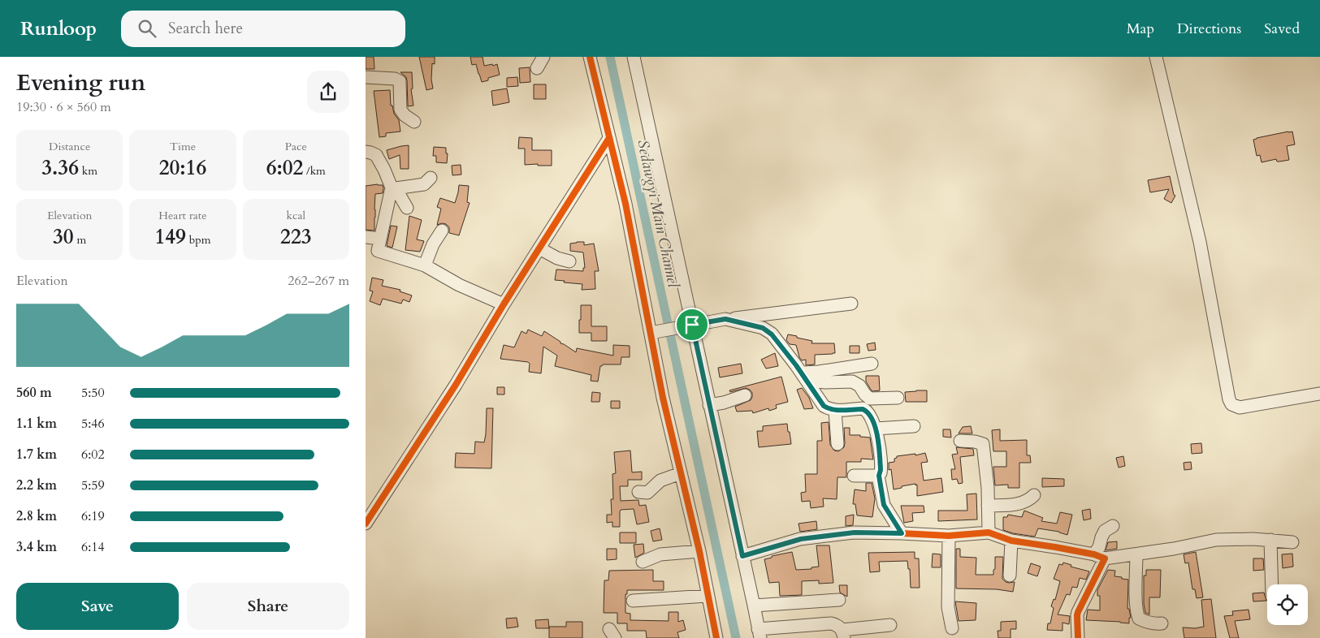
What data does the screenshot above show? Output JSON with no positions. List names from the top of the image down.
{
  "water": ["Sedawgyi Main Channel"],
  "page": {
    "header": "Runloop",
    "search": "Search here",
    "nav": ["Map", "Directions", "Saved"],
    "heading": ["Evening run", "19:30 · 6 × 560 m"],
    "stats": [
      ["Distance", "3.36 km"],
      ["Time", "20:16"],
      ["Pace", "6:02 /km"],
      ["Elevation", "30 m"],
      ["Heart rate", "149 bpm"],
      ["kcal", "223"]
    ],
    "chart": ["Elevation", "262–267 m"],
    "list": [
      {
        "name": "560 m",
        "note": "5:50"
      },
      {
        "name": "1.1 km",
        "note": "5:46"
      },
      {
        "name": "1.7 km",
        "note": "6:02"
      },
      {
        "name": "2.2 km",
        "note": "5:59"
      },
      {
        "name": "2.8 km",
        "note": "6:19"
      },
      {
        "name": "3.4 km",
        "note": "6:14"
      }
    ],
    "buttons": ["Save", "Share"]
  }
}
